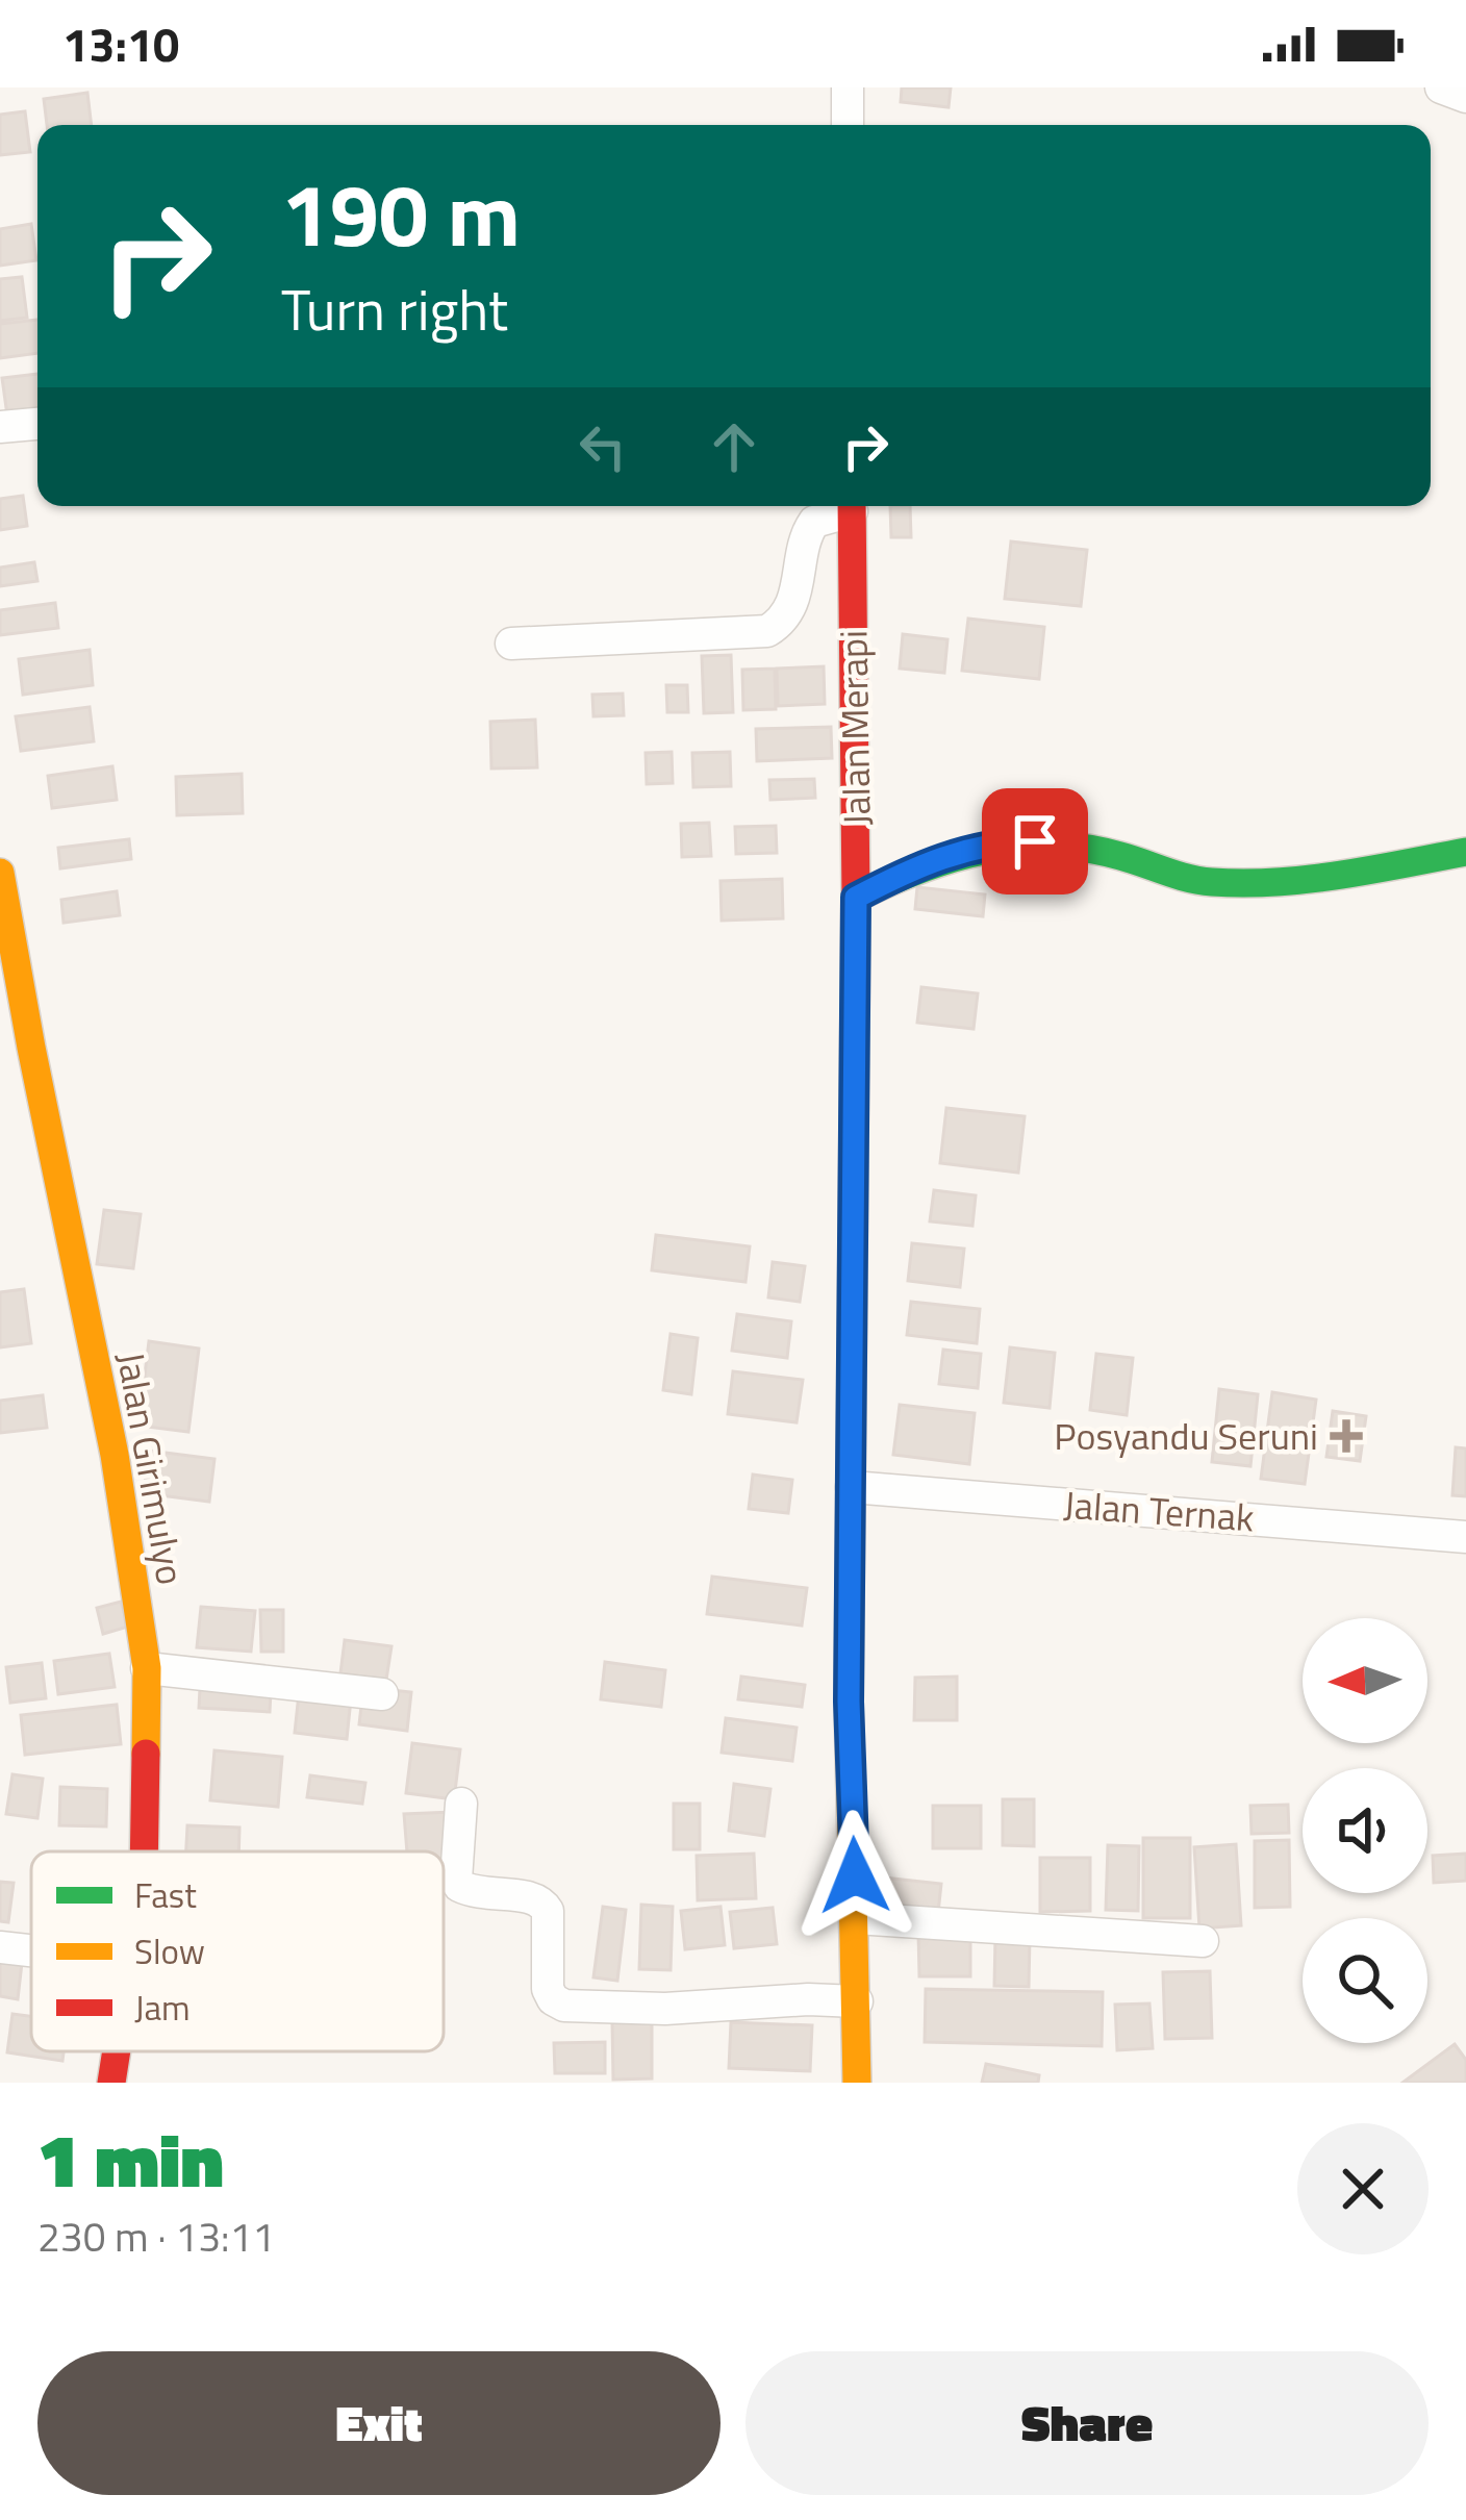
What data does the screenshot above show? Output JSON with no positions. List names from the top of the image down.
{
  "streets": {
    "street": ["Jalan Merapi", "Jalan Girimulyo", "Jalan Ternak"]
  },
  "crossings": [
    ["Jalan Merapi", "Jalan Ternak"]
  ],
  "places": {
    "health": ["Posyandu Seruni"]
  },
  "legend": ["Fast", "Slow", "Jam"],
  "north": "left",
  "page": {
    "status": "13:10",
    "turn": ["190 m", "Turn right"],
    "heading": ["1 min", "230 m · 13:11"],
    "buttons": ["Exit", "Share"]
  }
}
